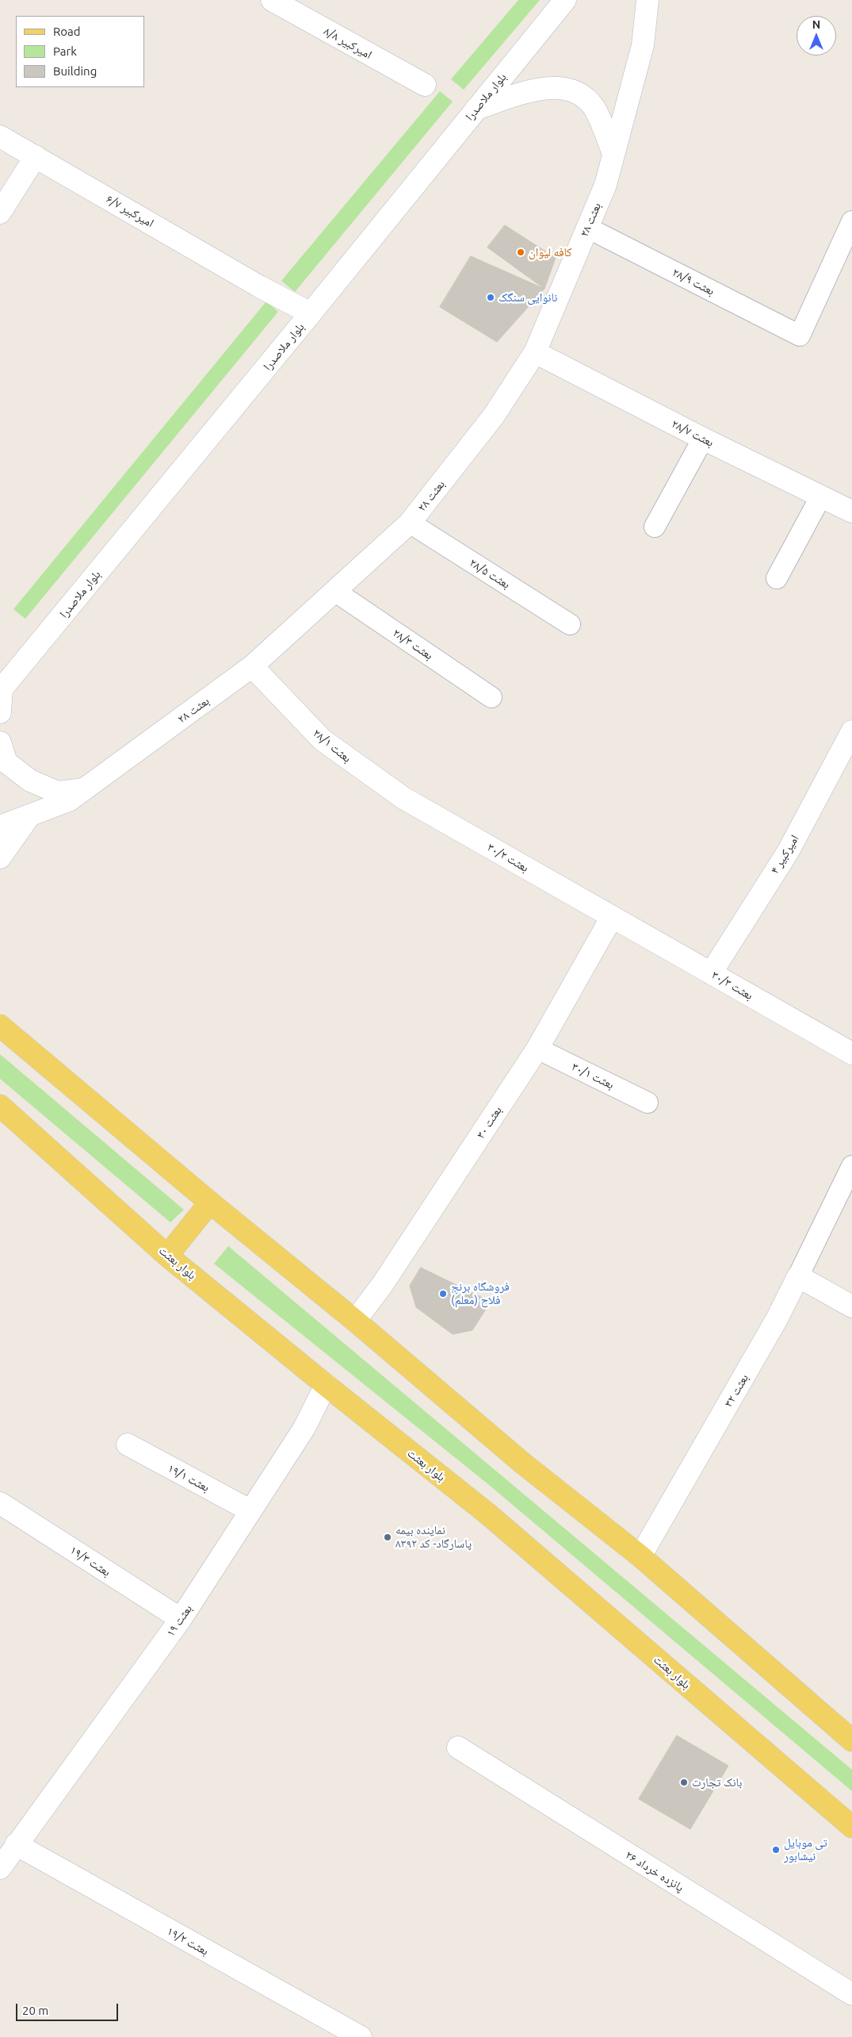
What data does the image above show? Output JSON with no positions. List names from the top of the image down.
{
  "streets": {
    "main road": ["بلوار بعثت"],
    "street": [
      "امیرکبیر ۸/۸",
      "بلوار ملاصدرا",
      "امیرکبیر ۶/۷",
      "بعثت ۲۸",
      "بعثت ۲۸/۷",
      "بعثت ۲۸/۱",
      "امیرکبیر ۴",
      "بعثت ۳۰/۲",
      "بعثت ۳۰/۳",
      "بعثت ۳۰",
      "بعثت ۳۲",
      "بعثت ۱۹/۱",
      "بعثت ۱۹/۳",
      "بعثت ۱۹",
      "پانزده خرداد ۲۶",
      "بعثت ۱۹/۲"
    ],
    "lane": [
      "بعثت ۲۸/۹",
      "بعثت ۲۸/۵",
      "بعثت ۲۸/۳",
      "بعثت ۳۰/۱"
    ]
  },
  "crossings": [
    ["بلوار ملاصدرا", "امیرکبیر ۶/۷"],
    ["بعثت ۲۸", "بعثت ۲۸/۹"],
    ["بعثت ۲۸", "بعثت ۲۸/۷"],
    ["بعثت ۲۸", "بعثت ۲۸/۵"],
    ["بعثت ۲۸", "بعثت ۲۸/۳"],
    ["بعثت ۲۸", "بعثت ۲۸/۱"],
    ["بعثت ۲۸/۱", "بعثت ۳۰/۲"],
    ["امیرکبیر ۴", "بعثت ۳۰/۳"],
    ["بعثت ۳۰/۲", "بعثت ۳۰/۳"],
    ["بعثت ۳۰/۲", "بعثت ۳۰"],
    ["بعثت ۳۰/۳", "بعثت ۳۰"],
    ["بعثت ۳۰/۱", "بعثت ۳۰"],
    ["بلوار بعثت", "بعثت ۱۹"],
    ["بعثت ۱۹/۱", "بعثت ۱۹"],
    ["بعثت ۱۹/۳", "بعثت ۱۹"],
    ["بعثت ۱۹", "بعثت ۱۹/۲"]
  ],
  "places": [
    "کافه لیوان",
    "نانوایی سنگک",
    "فروشگاه برنج فلاح (معلم)",
    "نماینده بیمه پاسارگاد- کد ۸۳۹۲",
    "بانک تجارت",
    "تی موبایل نیشابور"
  ],
  "legend": ["Road", "Park", "Building"],
  "scale_bar": "20 m",
  "north": "top"
}
